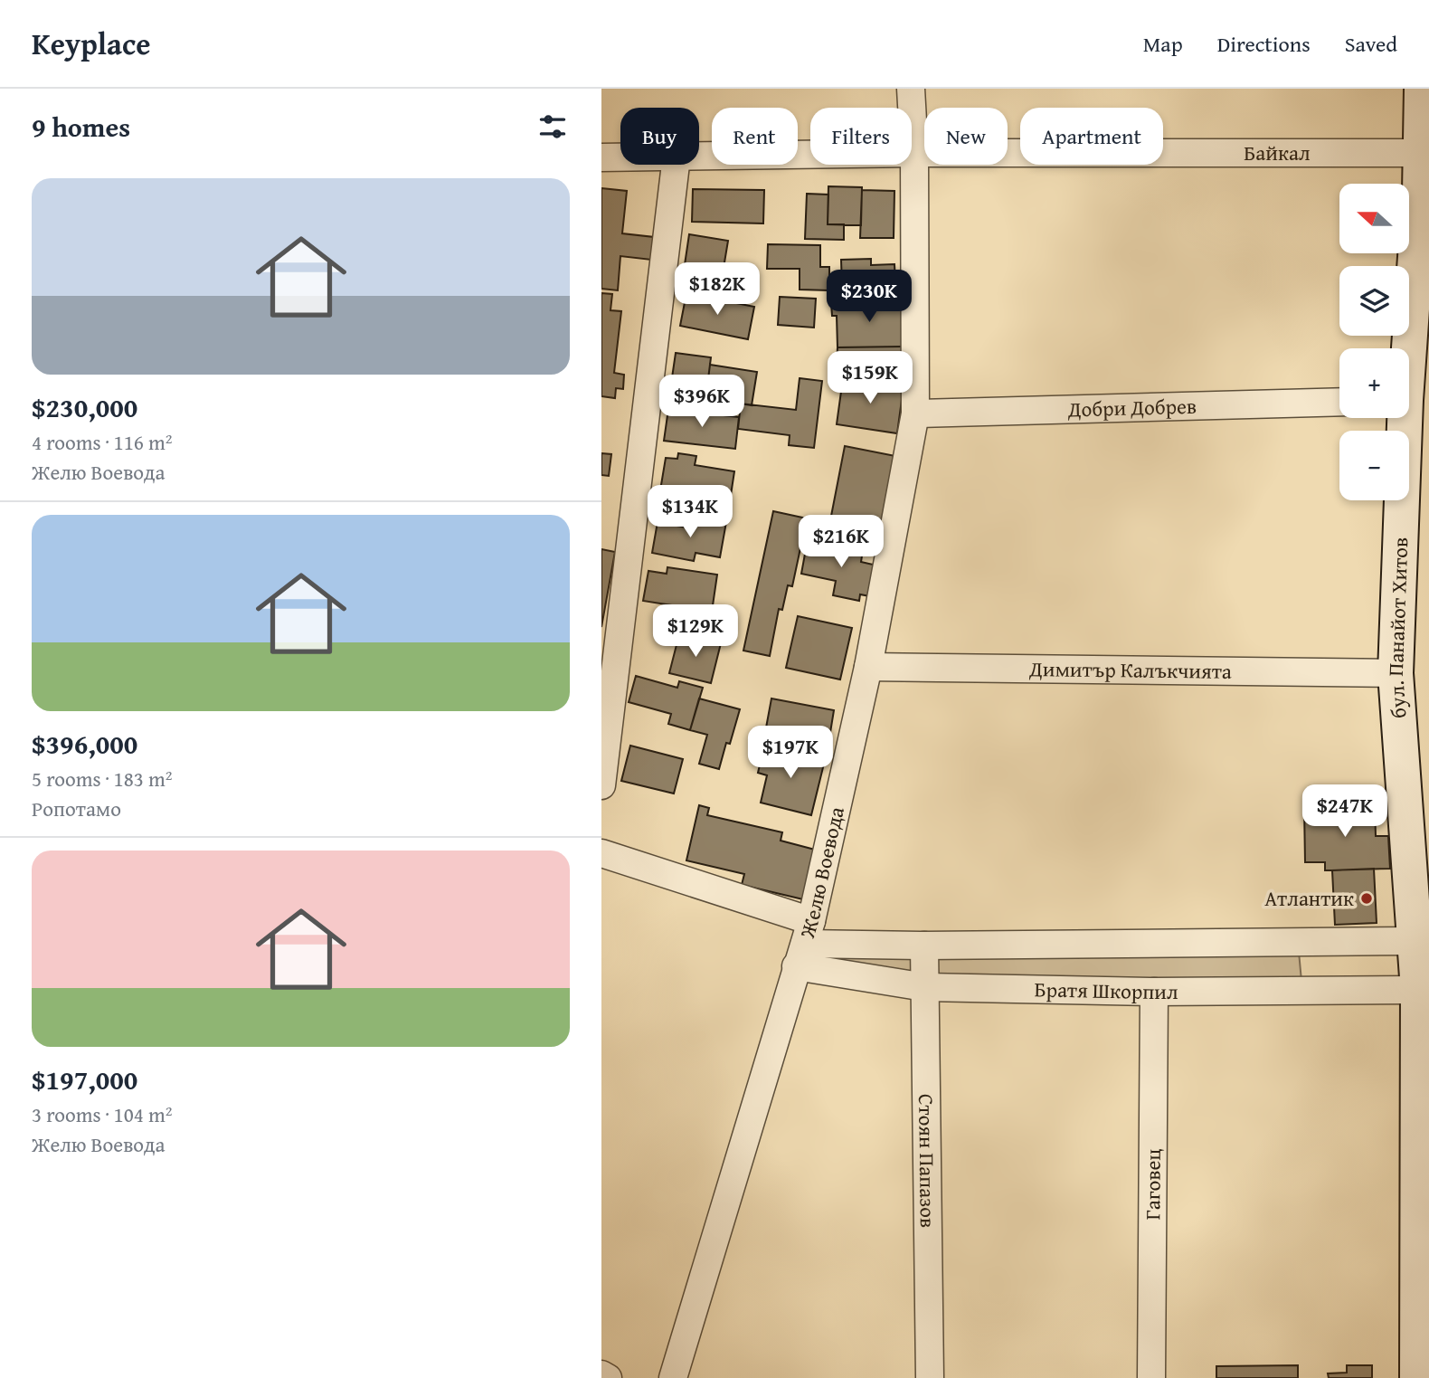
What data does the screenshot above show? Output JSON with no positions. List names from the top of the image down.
{
  "streets": {
    "street": [
      "Байкал",
      "Добри Добрев",
      "бул. Панайот Хитов",
      "Димитър Калъкчията",
      "Желю Воевода",
      "Братя Шкорпил",
      "Стоян Папазов",
      "Гаговец"
    ]
  },
  "crossings": [
    ["Байкал", "бул. Панайот Хитов"],
    ["Байкал", "Желю Воевода"],
    ["Добри Добрев", "Желю Воевода"],
    ["бул. Панайот Хитов", "Димитър Калъкчията"],
    ["бул. Панайот Хитов", "Братя Шкорпил"],
    ["Димитър Калъкчията", "Желю Воевода"],
    ["Желю Воевода", "Братя Шкорпил"],
    ["Братя Шкорпил", "Стоян Папазов"],
    ["Братя Шкорпил", "Гаговец"]
  ],
  "places": ["Атлантик"],
  "north": "left",
  "page": {
    "header": "Keyplace",
    "nav": ["Map", "Directions", "Saved"],
    "heading": "9 homes",
    "chip": [
      "Buy",
      "Rent",
      "Filters",
      "New",
      "Apartment"
    ],
    "list": [
      {
        "name": "$230,000",
        "note": "4 rooms · 116 m² · Желю Воевода"
      },
      {
        "name": "$396,000",
        "note": "5 rooms · 183 m² · Ропотамо"
      },
      {
        "name": "$197,000",
        "note": "3 rooms · 104 m² · Желю Воевода"
      }
    ],
    "map_buttons": ["+", "−"],
    "price": [
      "$182K",
      "$230K",
      "$159K",
      "$396K",
      "$134K",
      "$216K",
      "$129K",
      "$197K",
      "$247K"
    ]
  }
}
